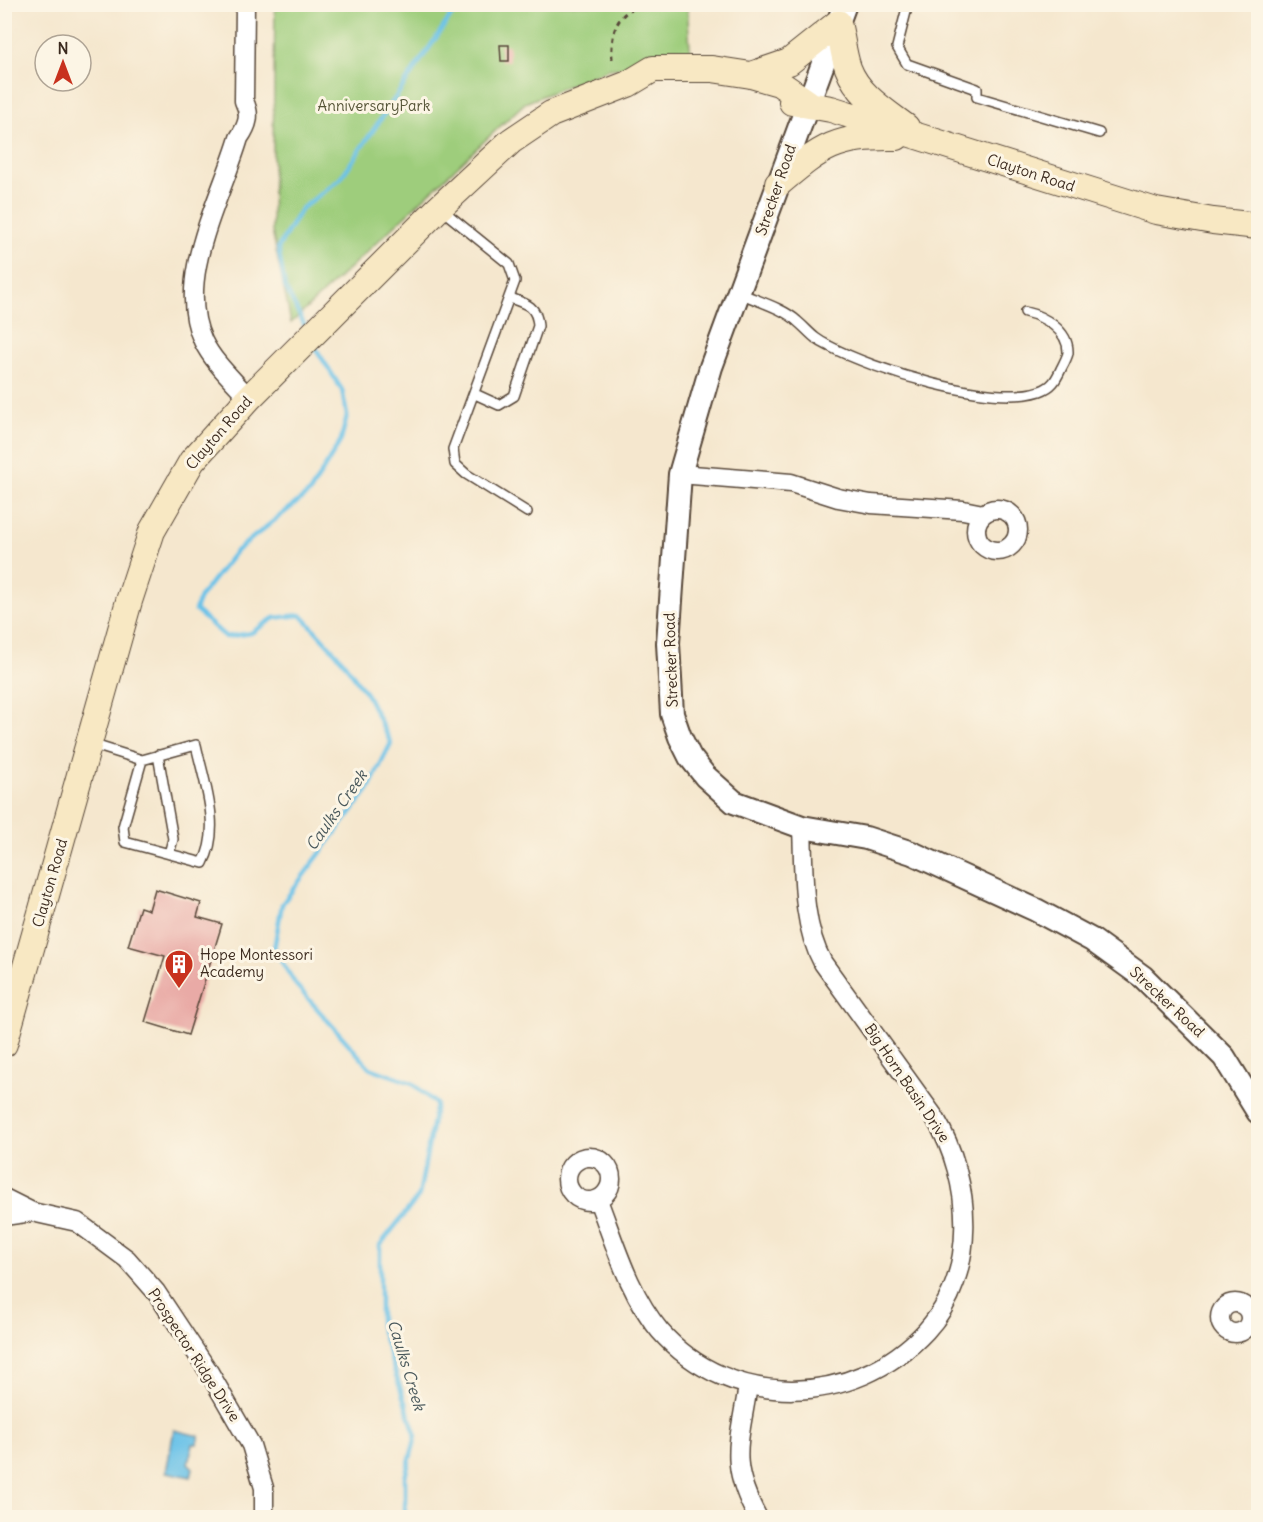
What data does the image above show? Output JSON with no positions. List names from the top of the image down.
{
  "streets": {
    "main road": ["Clayton Road"],
    "street": ["Strecker Road", "Big Horn Basin Drive", "Prospector Ridge Drive"]
  },
  "crossings": [
    ["Clayton Road", "Strecker Road"],
    ["Strecker Road", "Big Horn Basin Drive"]
  ],
  "water": ["Caulks Creek"],
  "parks": ["AnniversaryPark"],
  "places": {
    "building": ["Hope Montessori Academy"]
  },
  "north": "top"
}
